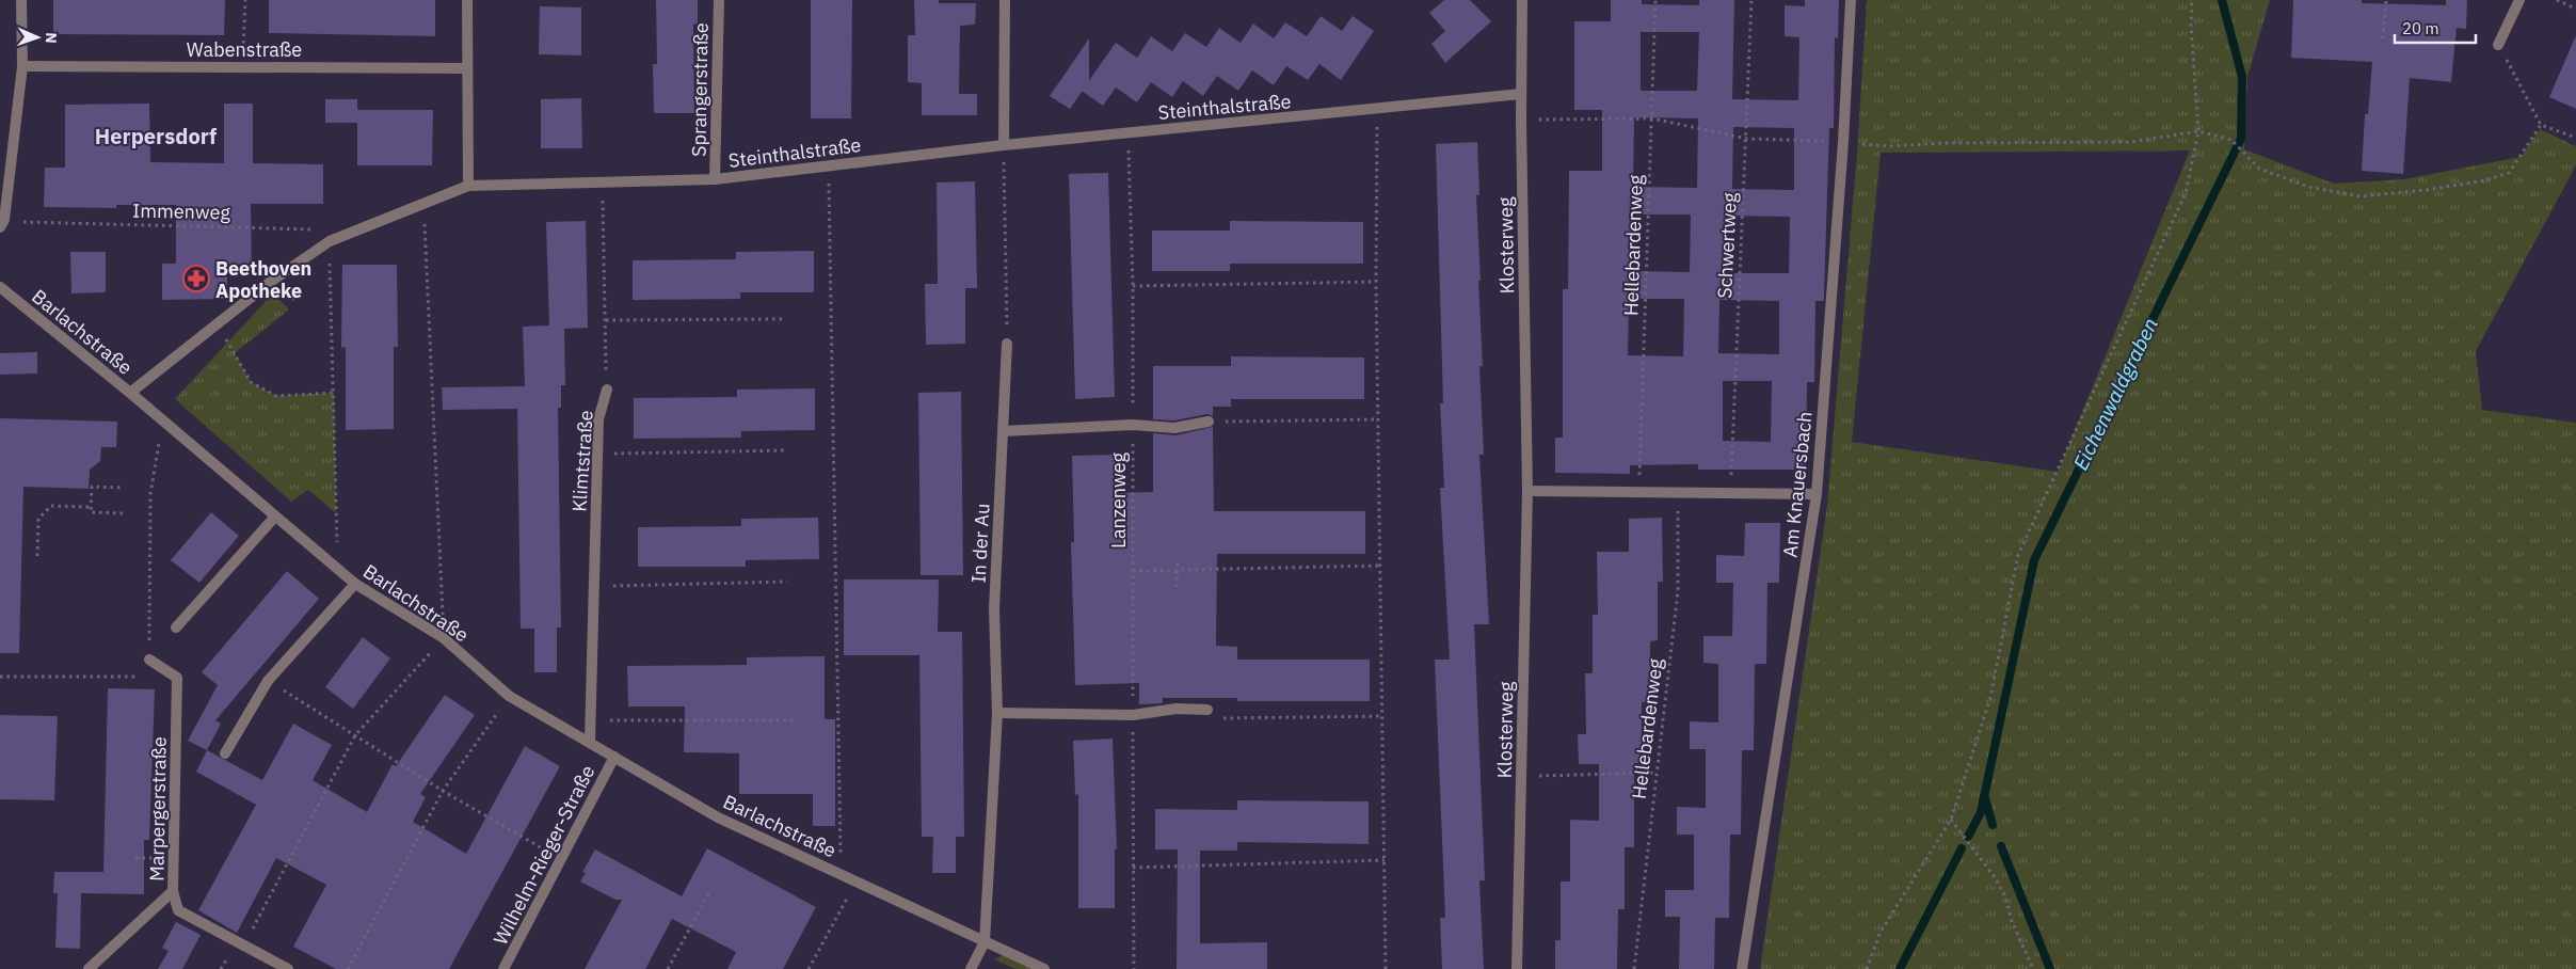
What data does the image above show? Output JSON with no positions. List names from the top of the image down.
{
  "streets": {
    "street": [
      "Wabenstraße",
      "Sprangerstraße",
      "Steinthalstraße",
      "Klosterweg",
      "Barlachstraße",
      "Klimtstraße",
      "Am Knauersbach",
      "In der Au",
      "Marpergerstraße",
      "Wilhelm-Rieger-Straße"
    ],
    "path": [
      "Immenweg",
      "Hellebardenweg",
      "Schwertweg",
      "Lanzenweg"
    ]
  },
  "crossings": [
    ["Sprangerstraße", "Steinthalstraße"],
    ["Steinthalstraße", "Klosterweg"],
    ["Steinthalstraße", "Barlachstraße"],
    ["Steinthalstraße", "Klimtstraße"],
    ["Steinthalstraße", "Lanzenweg"],
    ["Barlachstraße", "Klimtstraße"],
    ["Barlachstraße", "In der Au"],
    ["Barlachstraße", "Wilhelm-Rieger-Straße"]
  ],
  "districts": ["Herpersdorf"],
  "water": ["Eichenwaldgraben"],
  "places": {
    "pharmacy": ["Beethoven Apotheke"]
  },
  "scale_bar": "20 m",
  "north": "right"
}
